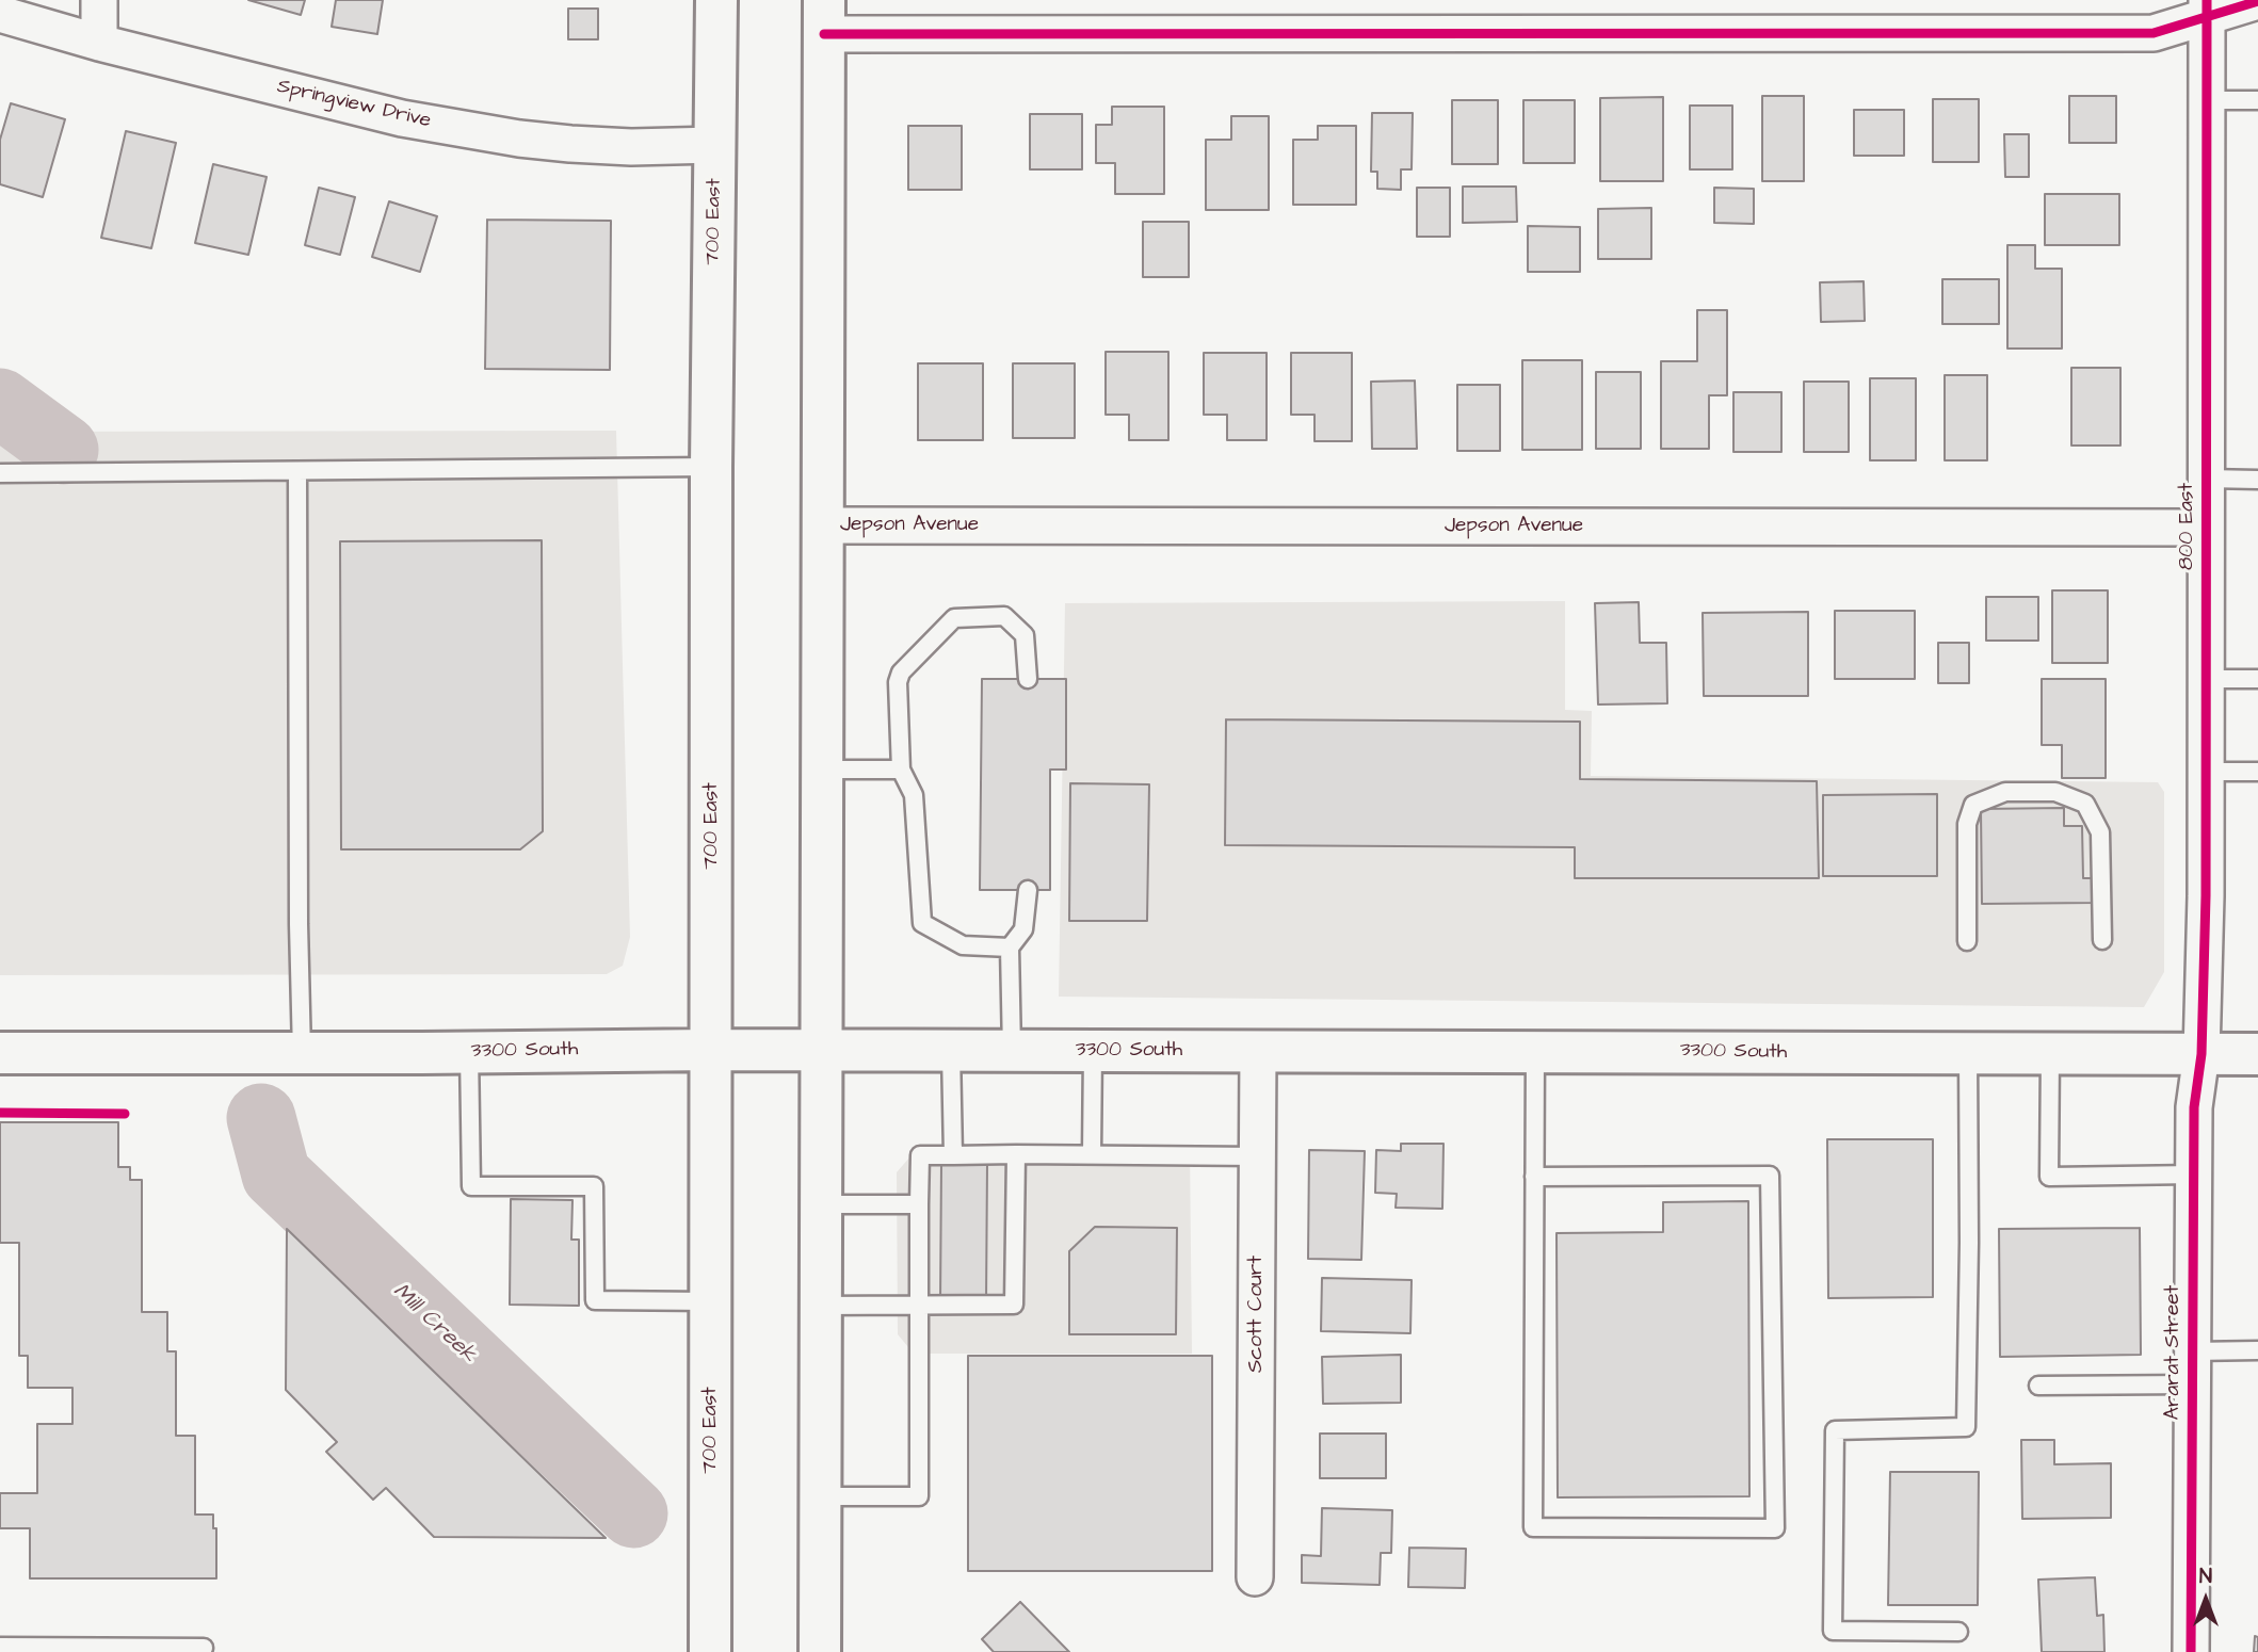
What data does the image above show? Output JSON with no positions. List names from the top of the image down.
{
  "streets": {
    "main road": ["700 East", "3300 South"],
    "street": [
      "Springview Drive",
      "Jepson Avenue",
      "800 East",
      "Scott Court",
      "Ararat Street"
    ]
  },
  "crossings": [
    ["Springview Drive", "700 East"],
    ["700 East", "3300 South"],
    ["Jepson Avenue", "800 East"],
    ["800 East", "3300 South"],
    ["800 East", "Ararat Street"],
    ["3300 South", "Scott Court"],
    ["3300 South", "Ararat Street"]
  ],
  "water": ["Mill Creek"],
  "north": "top"
}
